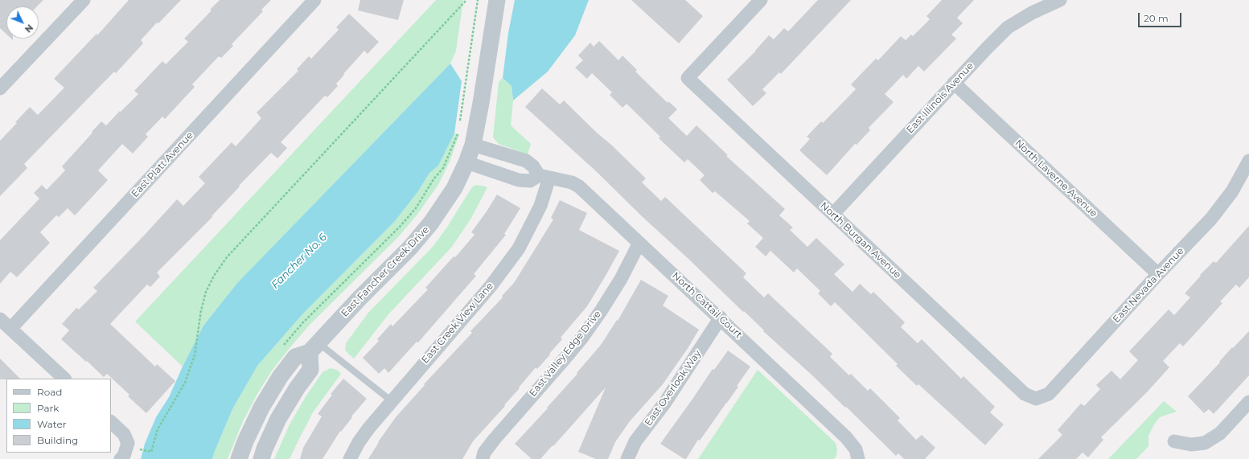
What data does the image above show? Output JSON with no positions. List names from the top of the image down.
{
  "streets": {
    "street": [
      "East Illinois Avenue",
      "East Platt Avenue",
      "North Laverne Avenue",
      "North Burgan Avenue",
      "East Fancher Creek Drive",
      "East Nevada Avenue",
      "North Cattail Court",
      "East Creek View Lane",
      "East Valley Edge Drive",
      "East Overlook Way"
    ]
  },
  "crossings": [
    ["East Illinois Avenue", "North Laverne Avenue"],
    ["East Illinois Avenue", "North Burgan Avenue"],
    ["North Laverne Avenue", "East Nevada Avenue"],
    ["North Burgan Avenue", "East Nevada Avenue"],
    ["North Cattail Court", "East Creek View Lane"],
    ["North Cattail Court", "East Valley Edge Drive"],
    ["North Cattail Court", "East Overlook Way"]
  ],
  "water": ["Fancher No. 6"],
  "legend": [
    "Road",
    "Park",
    "Water",
    "Building"
  ],
  "scale_bar": "20 m",
  "north": "bottom right"
}
